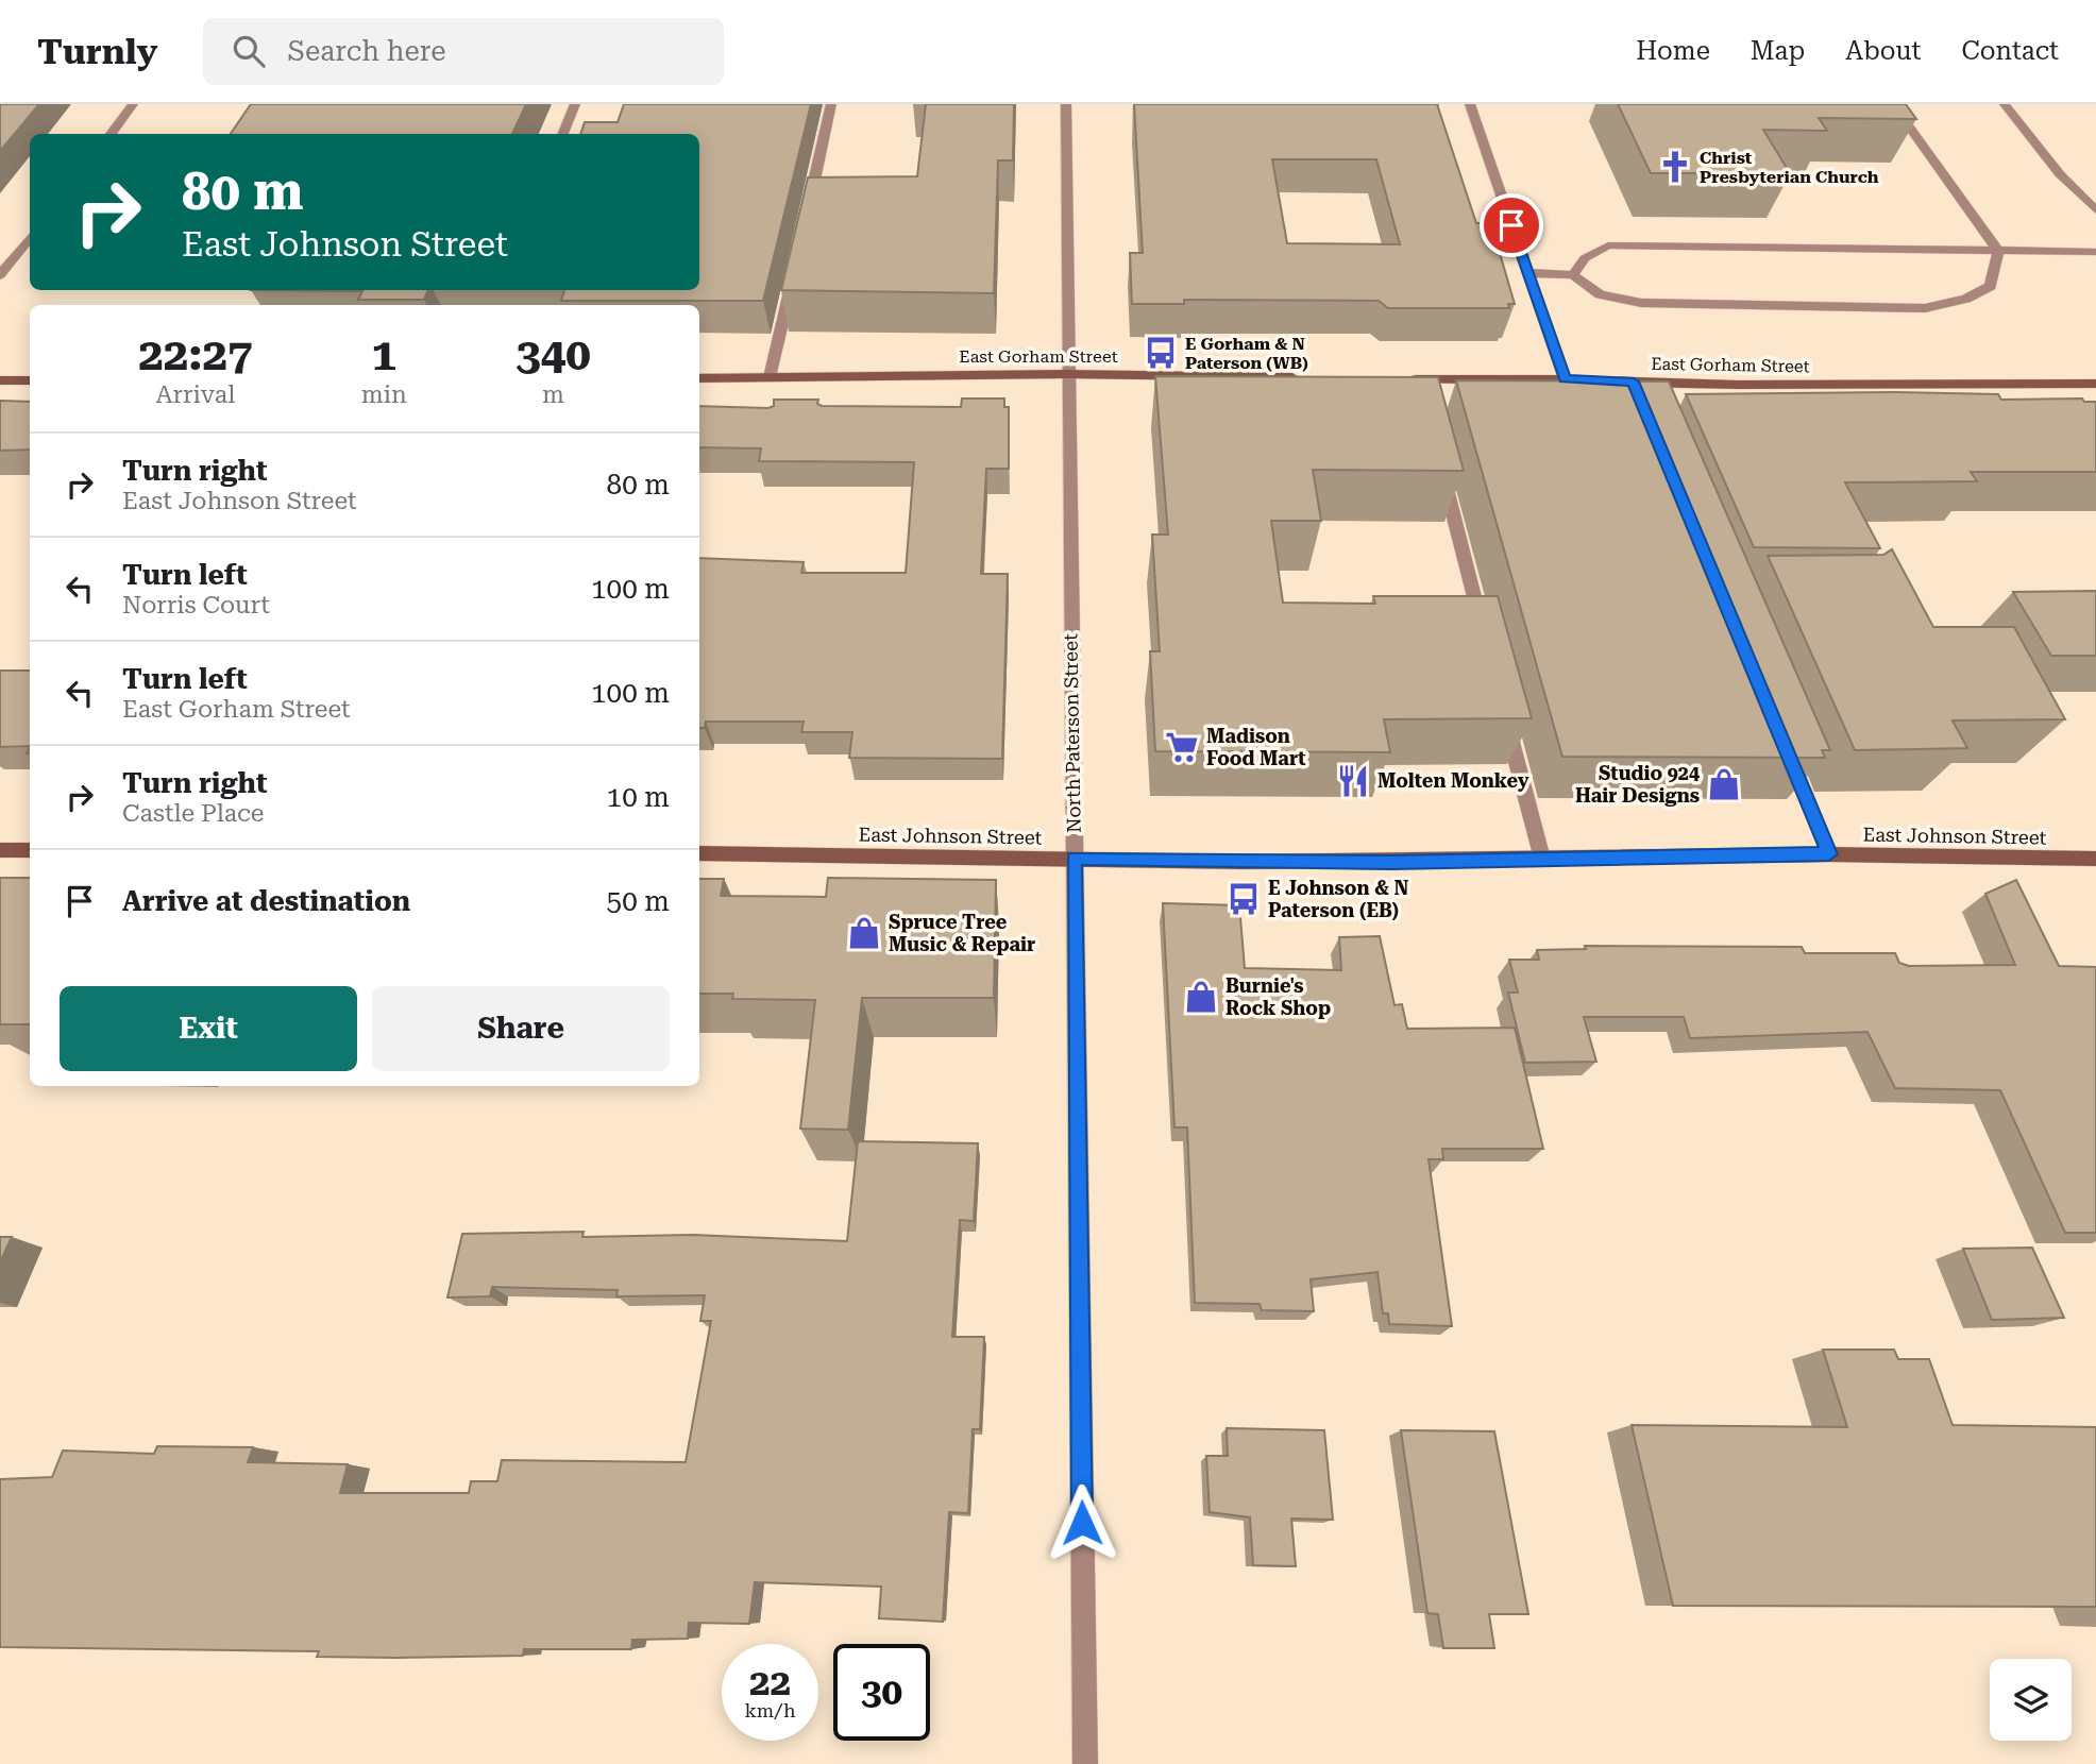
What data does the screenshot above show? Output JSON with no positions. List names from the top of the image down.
{
  "streets": {
    "main road": ["East Gorham Street", "East Johnson Street"],
    "street": ["North Paterson Street"]
  },
  "crossings": [
    ["East Gorham Street", "North Paterson Street"],
    ["North Paterson Street", "East Johnson Street"]
  ],
  "places": {
    "church": ["Christ Presbyterian Church"],
    "bus stop": ["E Gorham & N Paterson (WB)", "E Johnson & N Paterson (EB)"],
    "supermarket": ["Madison Food Mart"],
    "restaurant": ["Molten Monkey"],
    "shop": ["Studio 924 Hair Designs", "Spruce Tree Music & Repair", "Burnie's Rock Shop"]
  },
  "page": {
    "header": "Turnly",
    "search": "Search here",
    "nav": [
      "Home",
      "Map",
      "About",
      "Contact"
    ],
    "turn": ["80 m", "East Johnson Street"],
    "eta": [
      "22:27",
      "Arrival",
      "1",
      "min",
      "340",
      "m"
    ],
    "list": [
      {
        "name": "Turn right",
        "note": "East Johnson Street",
        "value": "80 m"
      },
      {
        "name": "Turn left",
        "note": "Norris Court",
        "value": "100 m"
      },
      {
        "name": "Turn left",
        "note": "East Gorham Street",
        "value": "100 m"
      },
      {
        "name": "Turn right",
        "note": "Castle Place",
        "value": "10 m"
      },
      {
        "name": "Arrive at destination",
        "value": "50 m"
      }
    ],
    "buttons": ["Exit", "Share"],
    "speed": "22 km/h",
    "limit": "30"
  }
}
